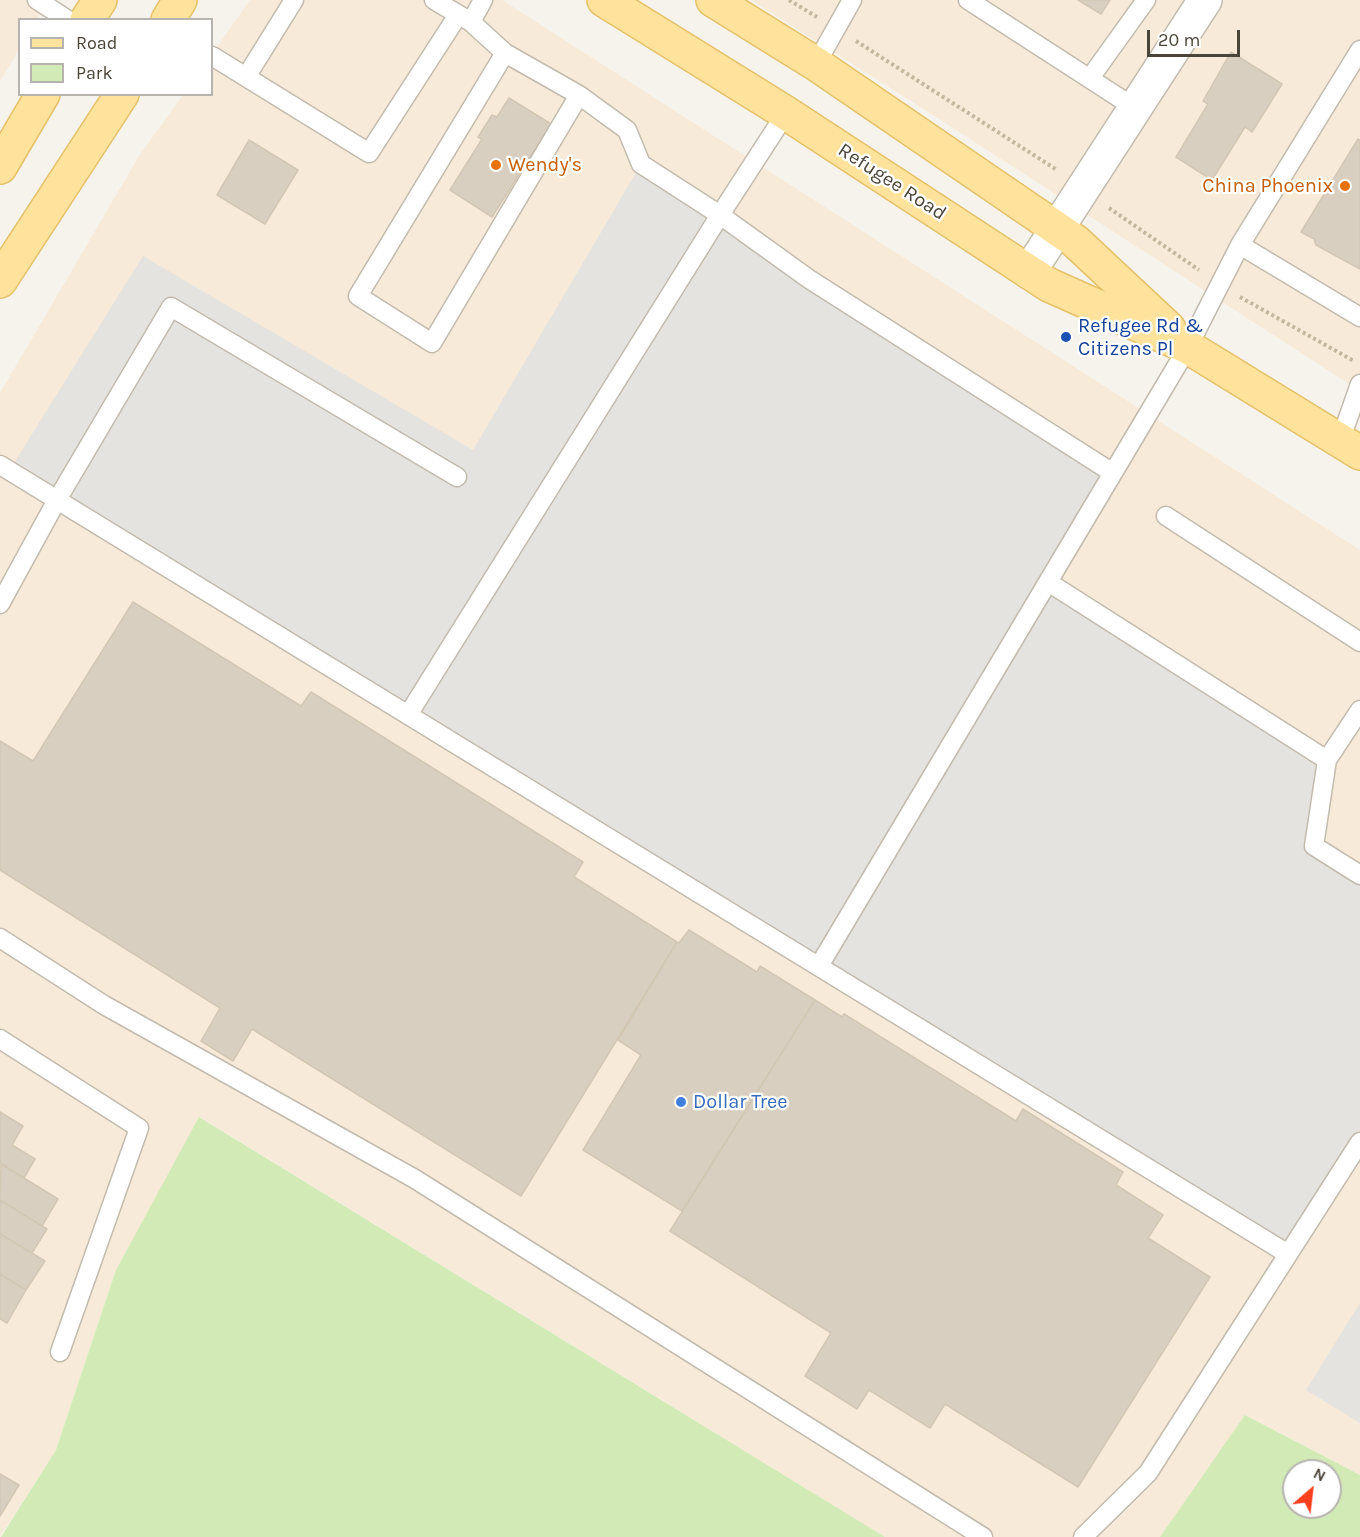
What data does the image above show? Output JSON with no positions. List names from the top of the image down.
{
  "streets": {
    "main road": ["Refugee Road"]
  },
  "places": [
    "Wendy's",
    "China Phoenix",
    "Refugee Rd & Citizens Pl",
    "Dollar Tree"
  ],
  "legend": ["Road", "Park"],
  "scale_bar": "20 m",
  "north": "top right"
}
